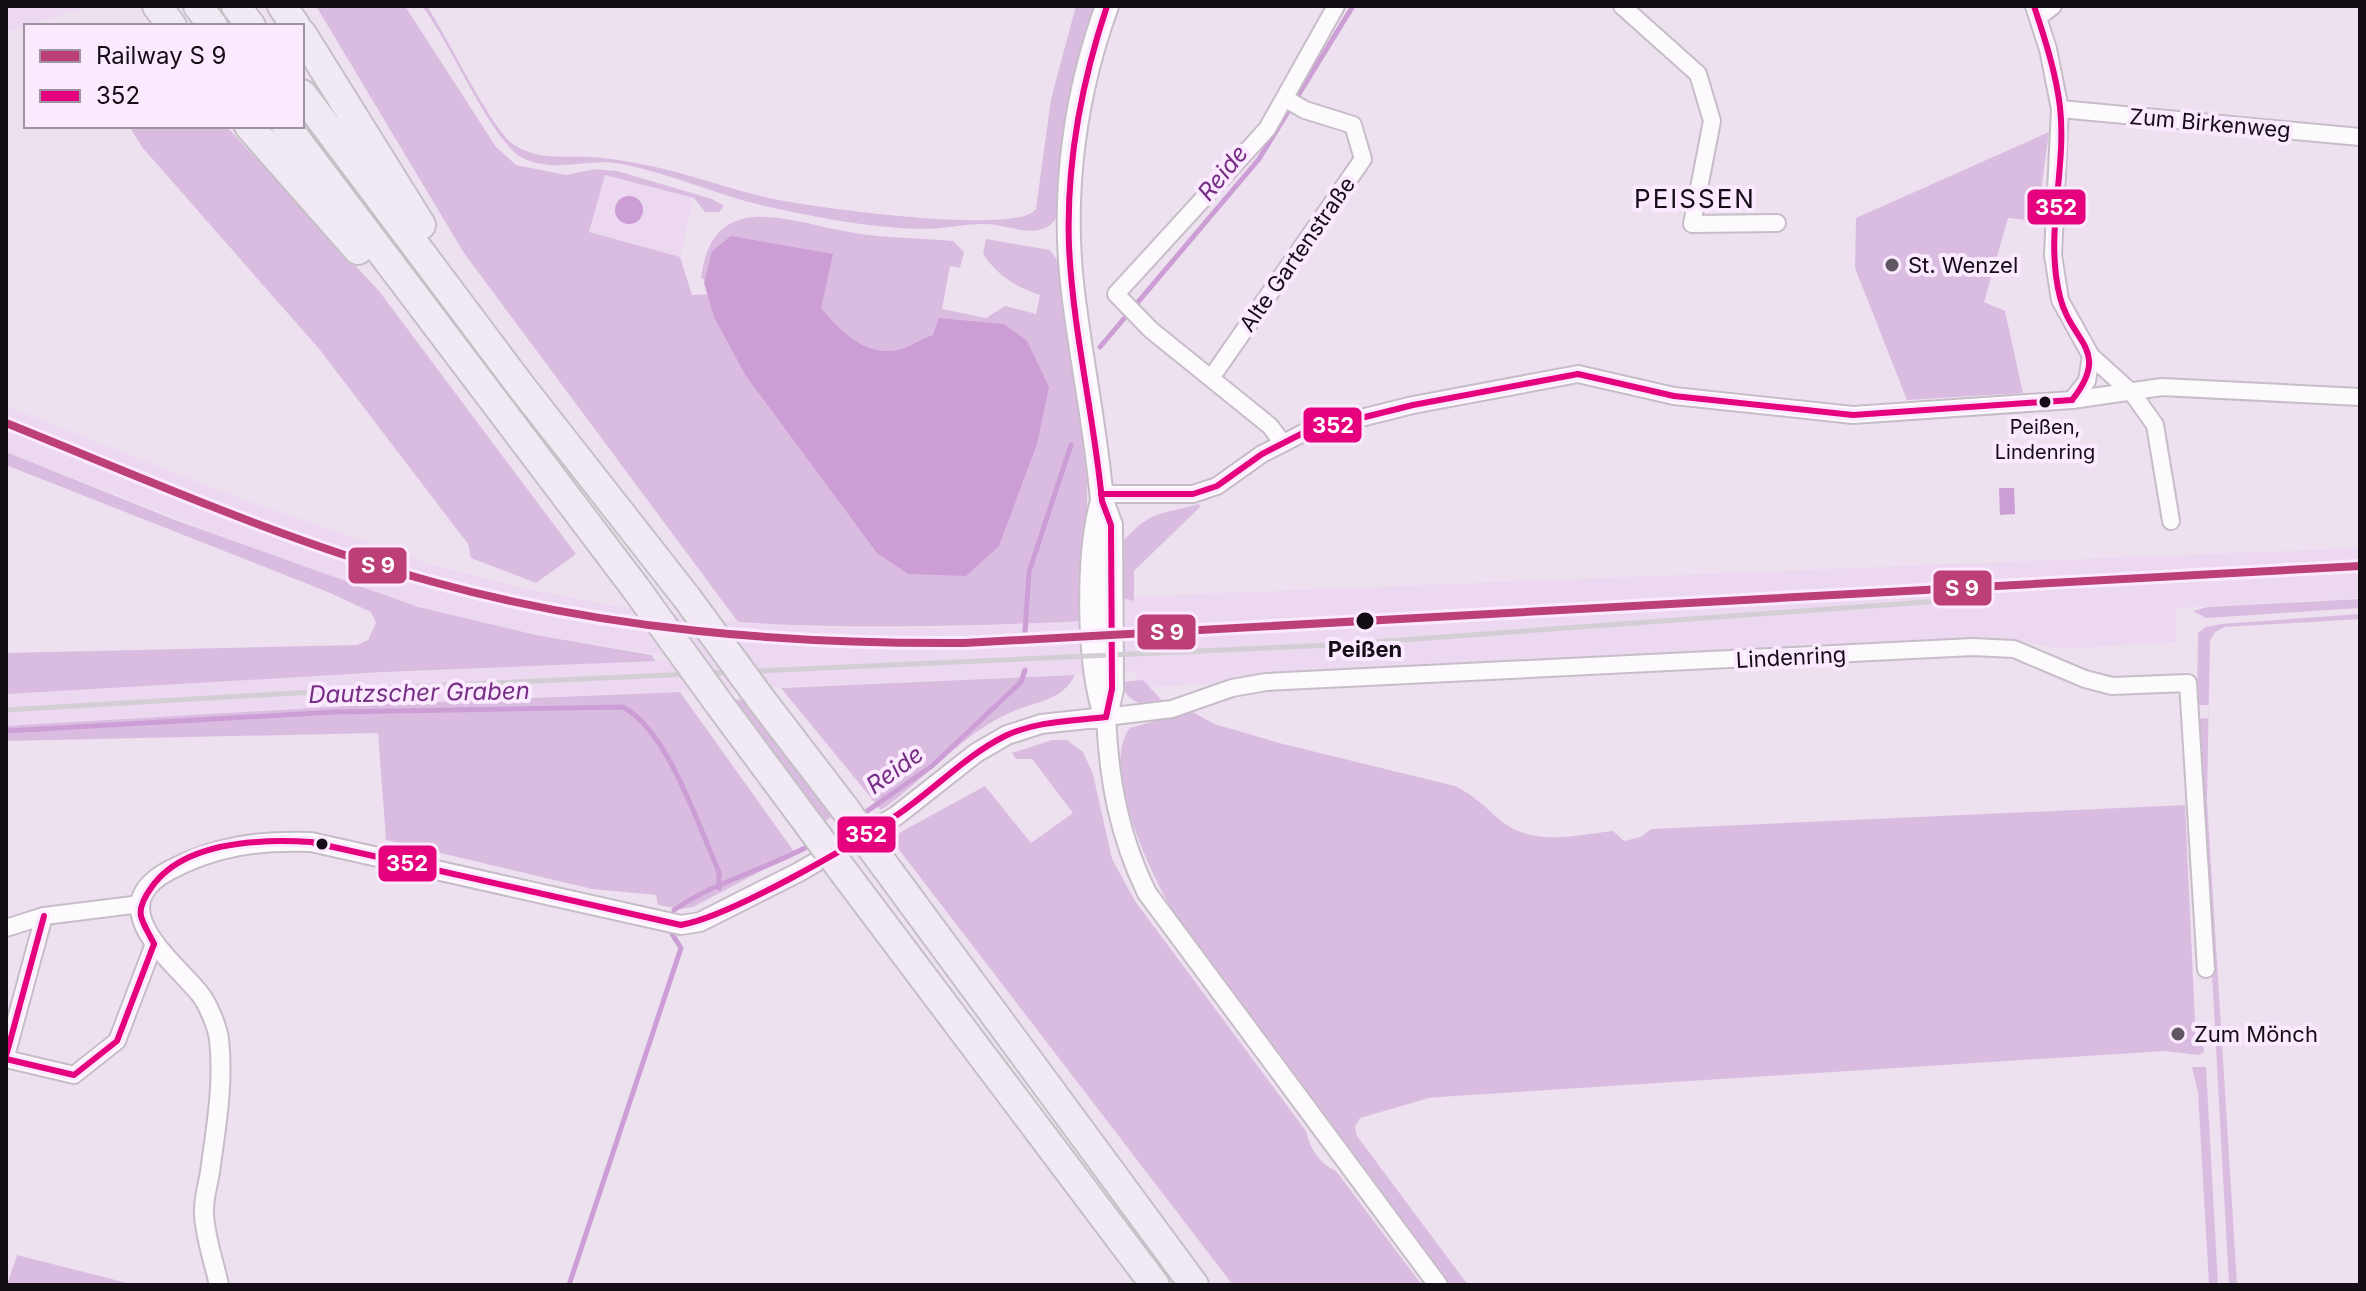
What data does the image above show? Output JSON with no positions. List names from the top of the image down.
{
  "streets": {
    "street": ["Zum Birkenweg", "Alte Gartenstraße", "Lindenring"]
  },
  "districts": ["PEISSEN"],
  "water": ["Reide", "Dautzscher Graben"],
  "places": [
    "St. Wenzel",
    "Peißen, Lindenring",
    "Peißen",
    "Zum Mönch"
  ],
  "lines": ["transit line 352"],
  "legend": ["Railway S 9", "352"]
}
